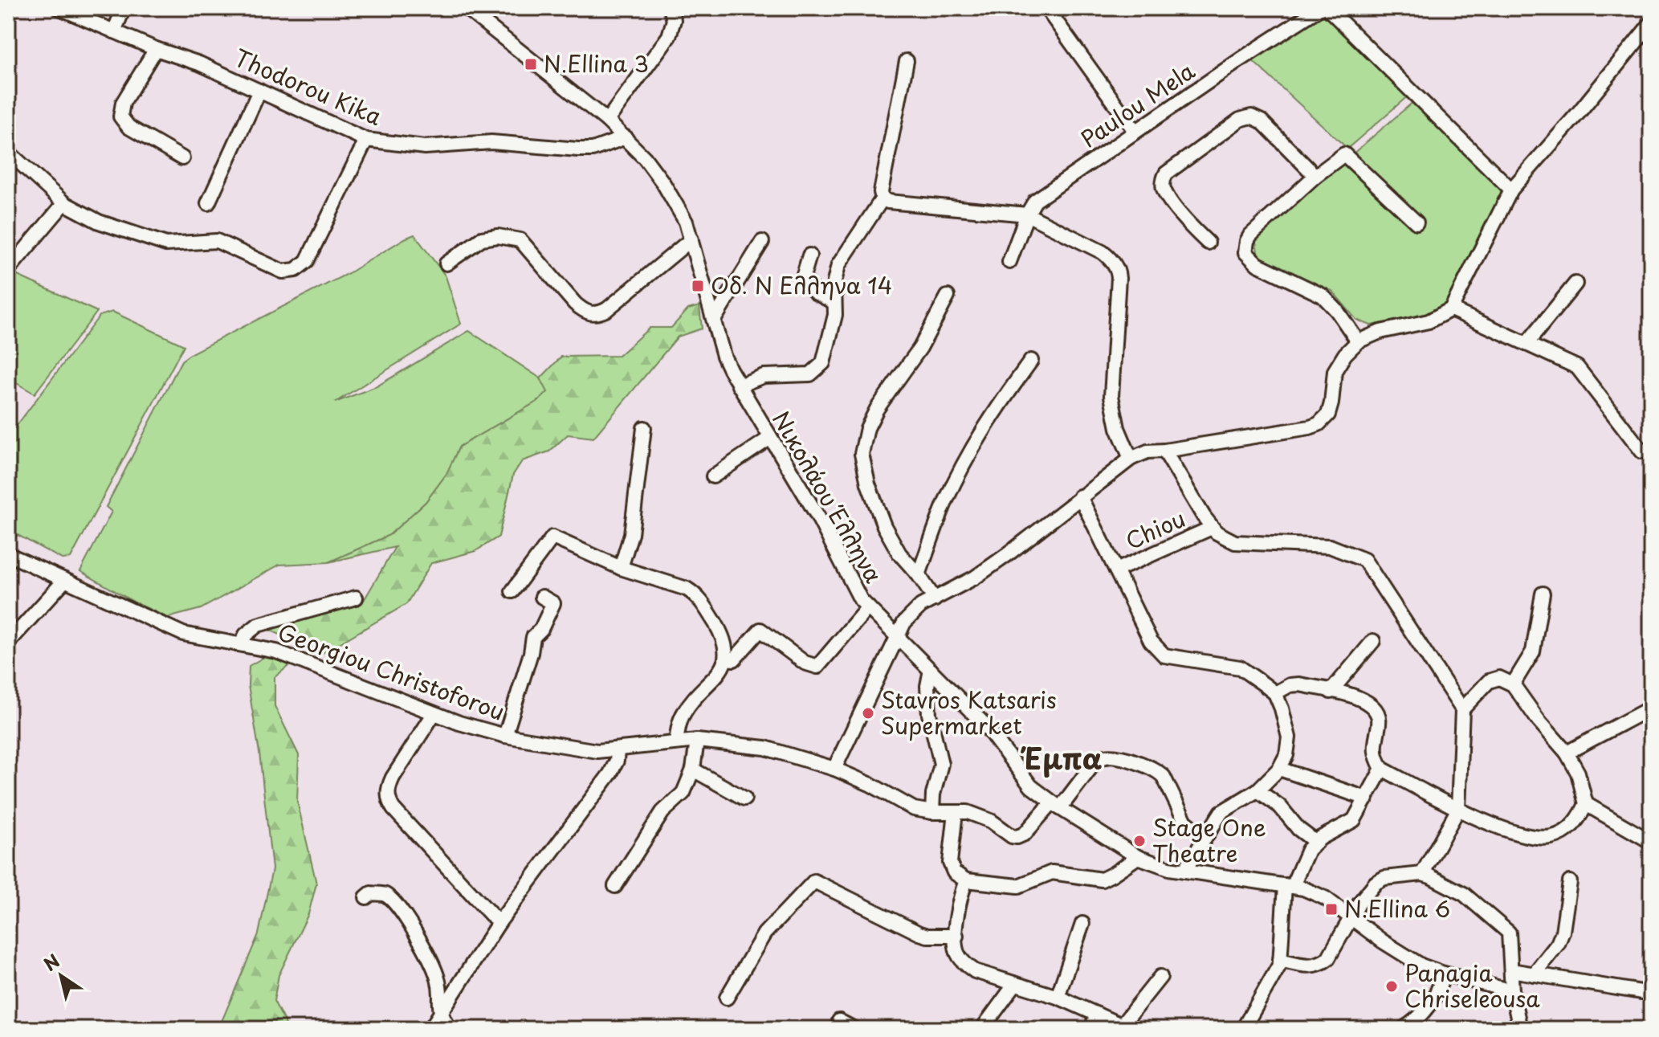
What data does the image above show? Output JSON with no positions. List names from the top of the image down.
{
  "streets": {
    "street": [
      "Thodorou Kika",
      "Paulou Mela",
      "Νικολάου Έλληνα",
      "Chiou",
      "Georgiou Christoforou"
    ]
  },
  "crossings": [
    ["Thodorou Kika", "Νικολάου Έλληνα"],
    ["Νικολάου Έλληνα", "Georgiou Christoforou"]
  ],
  "districts": ["Έμπα"],
  "places": {
    "transit": ["N.Ellina 3", "Οδ. Ν Ελληνα 14", "N.Ellina 6"],
    "other": ["Stavros Katsaris Supermarket", "Stage One Theatre", "Panagia Chriseleousa"]
  },
  "north": "top left"
}
